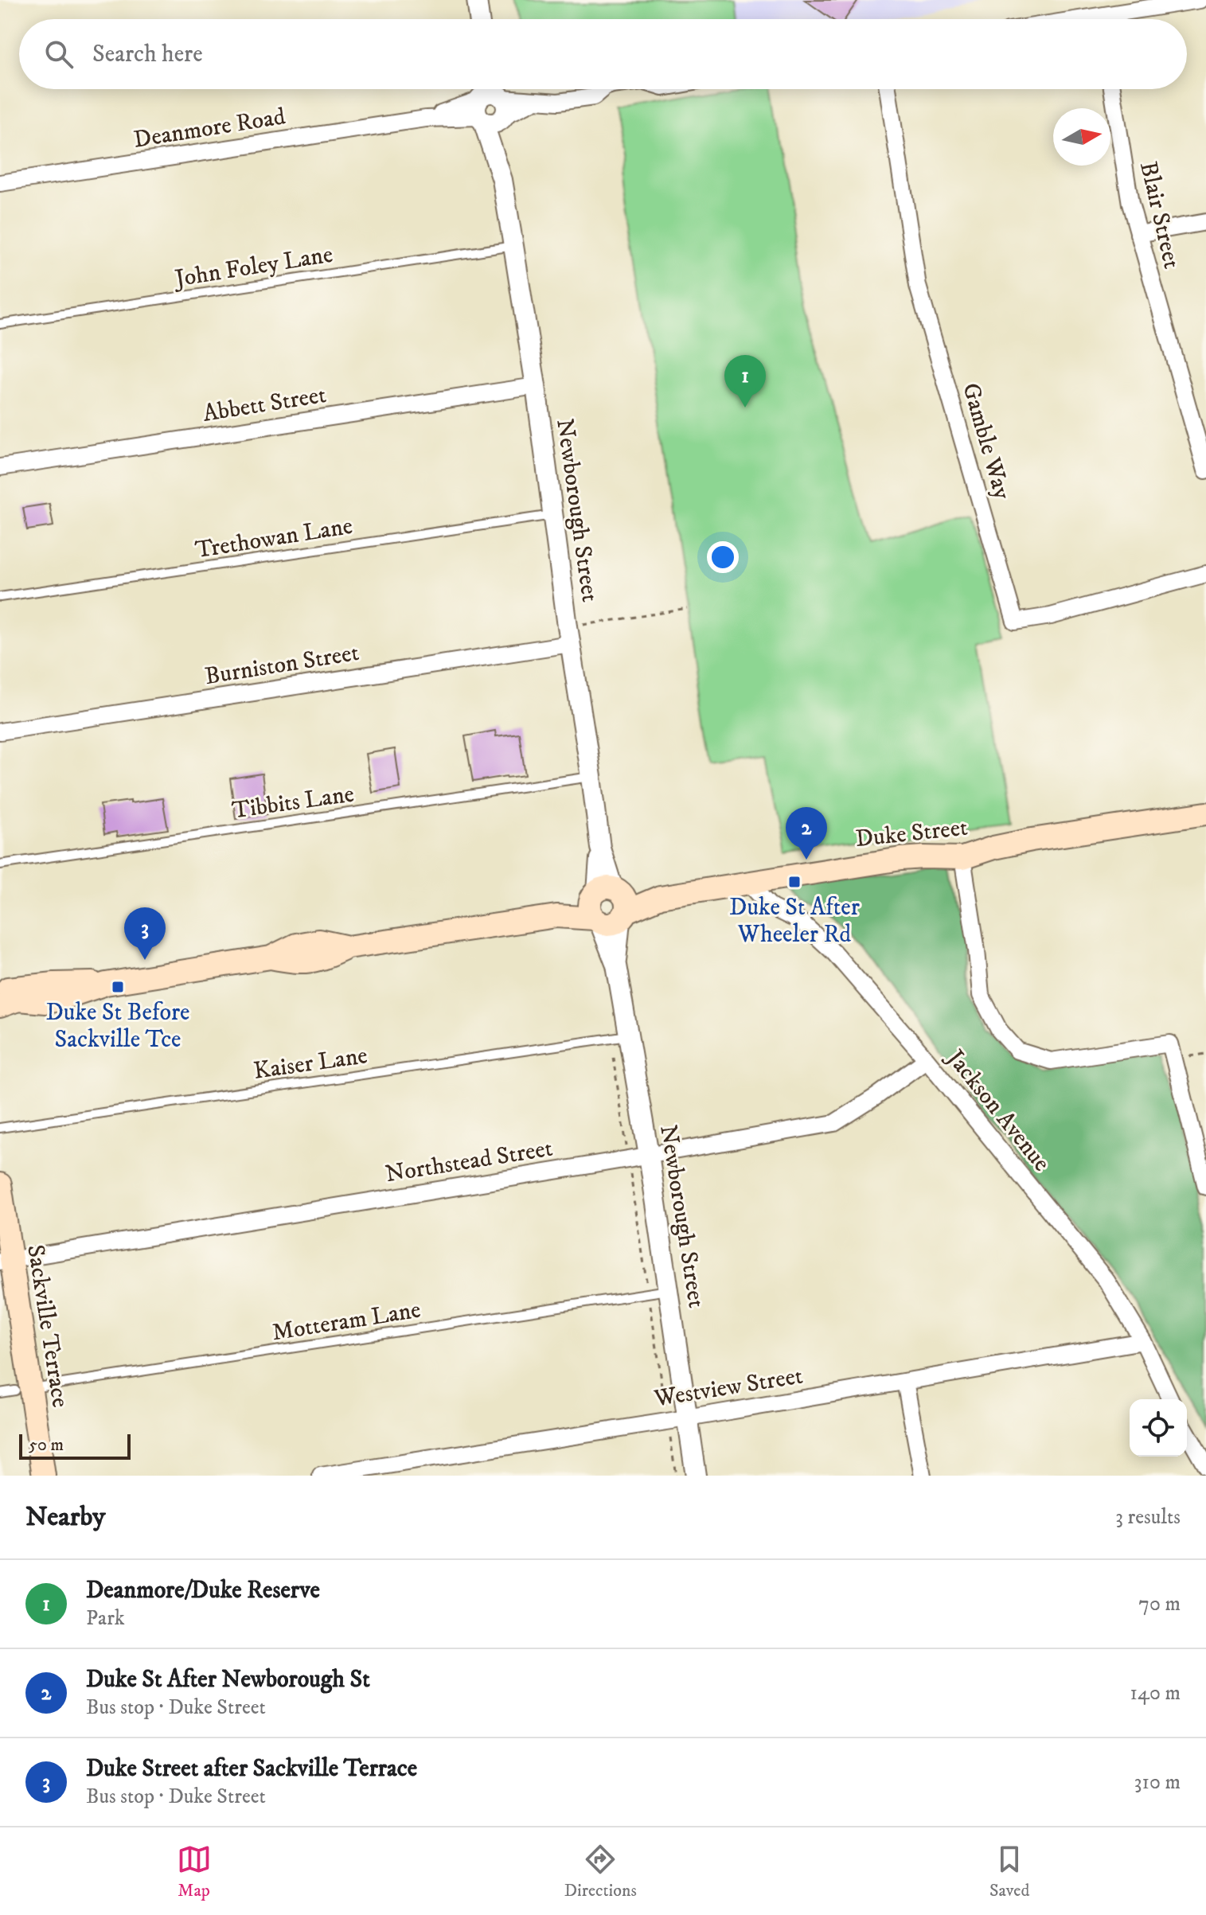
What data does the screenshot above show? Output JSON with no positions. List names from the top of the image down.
{
  "streets": {
    "main road": ["Duke Street", "Sackville Terrace"],
    "street": [
      "Deanmore Road",
      "Blair Street",
      "Abbett Street",
      "Gamble Way",
      "Newborough Street",
      "Burniston Street",
      "Jackson Avenue",
      "Northstead Street",
      "Westview Street"
    ],
    "lane": [
      "John Foley Lane",
      "Trethowan Lane",
      "Tibbits Lane",
      "Kaiser Lane",
      "Motteram Lane"
    ]
  },
  "crossings": [
    ["Deanmore Road", "Newborough Street"],
    ["John Foley Lane", "Newborough Street"],
    ["Abbett Street", "Newborough Street"],
    ["Newborough Street", "Trethowan Lane"],
    ["Newborough Street", "Burniston Street"],
    ["Newborough Street", "Tibbits Lane"],
    ["Newborough Street", "Duke Street"],
    ["Newborough Street", "Kaiser Lane"],
    ["Newborough Street", "Northstead Street"],
    ["Newborough Street", "Motteram Lane"],
    ["Newborough Street", "Westview Street"],
    ["Duke Street", "Jackson Avenue"],
    ["Jackson Avenue", "Northstead Street"],
    ["Jackson Avenue", "Westview Street"],
    ["Northstead Street", "Sackville Terrace"],
    ["Motteram Lane", "Sackville Terrace"]
  ],
  "places": {
    "transit": ["Duke St After Wheeler Rd", "Duke St Before Sackville Tce"]
  },
  "scale_bar": "50 m",
  "north": "right",
  "page": {
    "search": "Search here",
    "pins": ["1", "2", "3"],
    "scale": "50 m",
    "heading": ["Nearby", "3 results"],
    "list": [
      {
        "mark": "1",
        "name": "Deanmore/Duke Reserve",
        "note": "Park",
        "value": "70 m"
      },
      {
        "mark": "2",
        "name": "Duke St After Newborough St",
        "note": "Bus stop · Duke Street",
        "value": "140 m"
      },
      {
        "mark": "3",
        "name": "Duke Street after Sackville Terrace",
        "note": "Bus stop · Duke Street",
        "value": "310 m"
      }
    ],
    "nav": ["Map", "Directions", "Saved"]
  }
}
